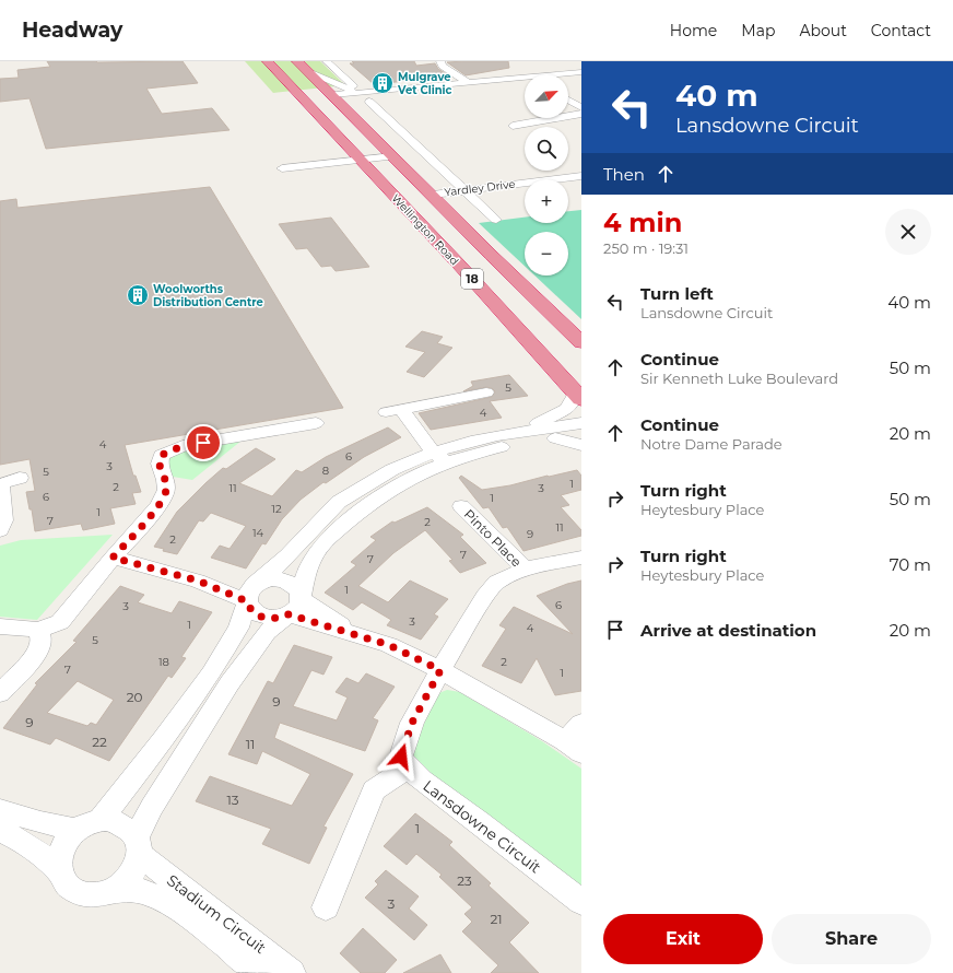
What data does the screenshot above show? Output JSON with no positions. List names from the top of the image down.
{
  "streets": {
    "highway": ["Wellington Road", "18"],
    "street": [
      "Yardley Drive",
      "Pinto Place",
      "Lansdowne Circuit",
      "Stadium Circuit"
    ]
  },
  "crossings": [
    ["Yardley Drive", "18"]
  ],
  "places": {
    "building": ["Mulgrave Vet Clinic", "Woolworths Distribution Centre"]
  },
  "house_numbers": [
    "5",
    "4",
    "4",
    "6",
    "3",
    "8",
    "5",
    "1",
    "2",
    "11",
    "3",
    "6",
    "1",
    "12",
    "1",
    "7",
    "2",
    "11",
    "14",
    "9",
    "2",
    "7",
    "7",
    "1",
    "6",
    "3",
    "3",
    "1",
    "4",
    "5",
    "18",
    "2",
    "7",
    "1",
    "20",
    "9",
    "9",
    "22",
    "11",
    "13",
    "1",
    "23",
    "3",
    "21"
  ],
  "north": "top right",
  "page": {
    "header": "Headway",
    "nav": [
      "Home",
      "Map",
      "About",
      "Contact"
    ],
    "turn": ["40 m", "Lansdowne Circuit"],
    "map_buttons": ["+", "−"],
    "then": "Then",
    "heading": ["4 min", "250 m · 19:31"],
    "list": [
      {
        "name": "Turn left",
        "note": "Lansdowne Circuit",
        "value": "40 m"
      },
      {
        "name": "Continue",
        "note": "Sir Kenneth Luke Boulevard",
        "value": "50 m"
      },
      {
        "name": "Continue",
        "note": "Notre Dame Parade",
        "value": "20 m"
      },
      {
        "name": "Turn right",
        "note": "Heytesbury Place",
        "value": "50 m"
      },
      {
        "name": "Turn right",
        "note": "Heytesbury Place",
        "value": "70 m"
      },
      {
        "name": "Arrive at destination",
        "value": "20 m"
      }
    ],
    "buttons": ["Exit", "Share"]
  }
}
